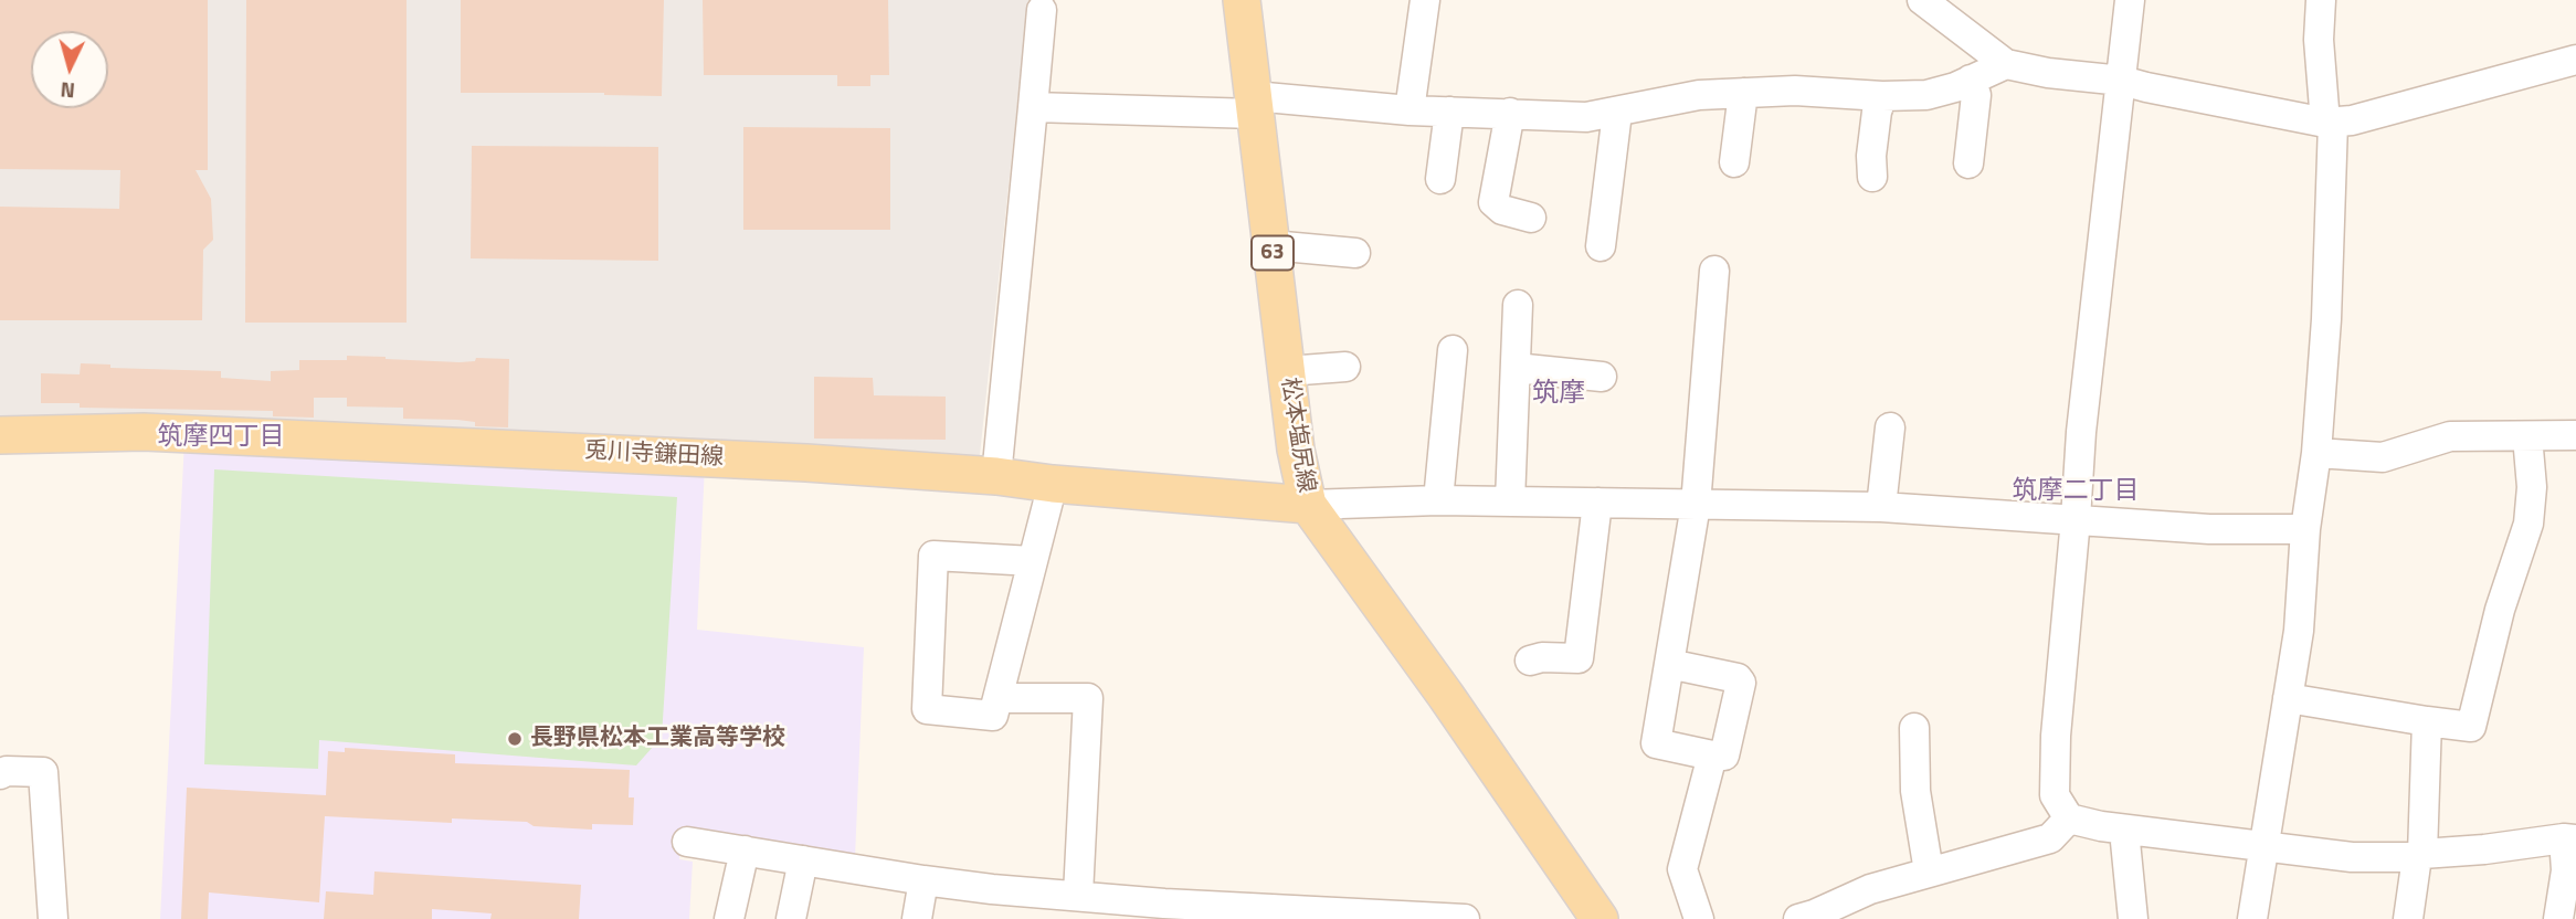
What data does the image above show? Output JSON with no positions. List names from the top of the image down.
{
  "streets": {
    "main road": ["63", "松本塩尻線", "兎川寺鎌田線"]
  },
  "crossings": [
    ["松本塩尻線", "兎川寺鎌田線"]
  ],
  "districts": ["筑摩", "筑摩四丁目", "筑摩二丁目"],
  "places": ["長野県松本工業高等学校"],
  "north": "bottom"
}
